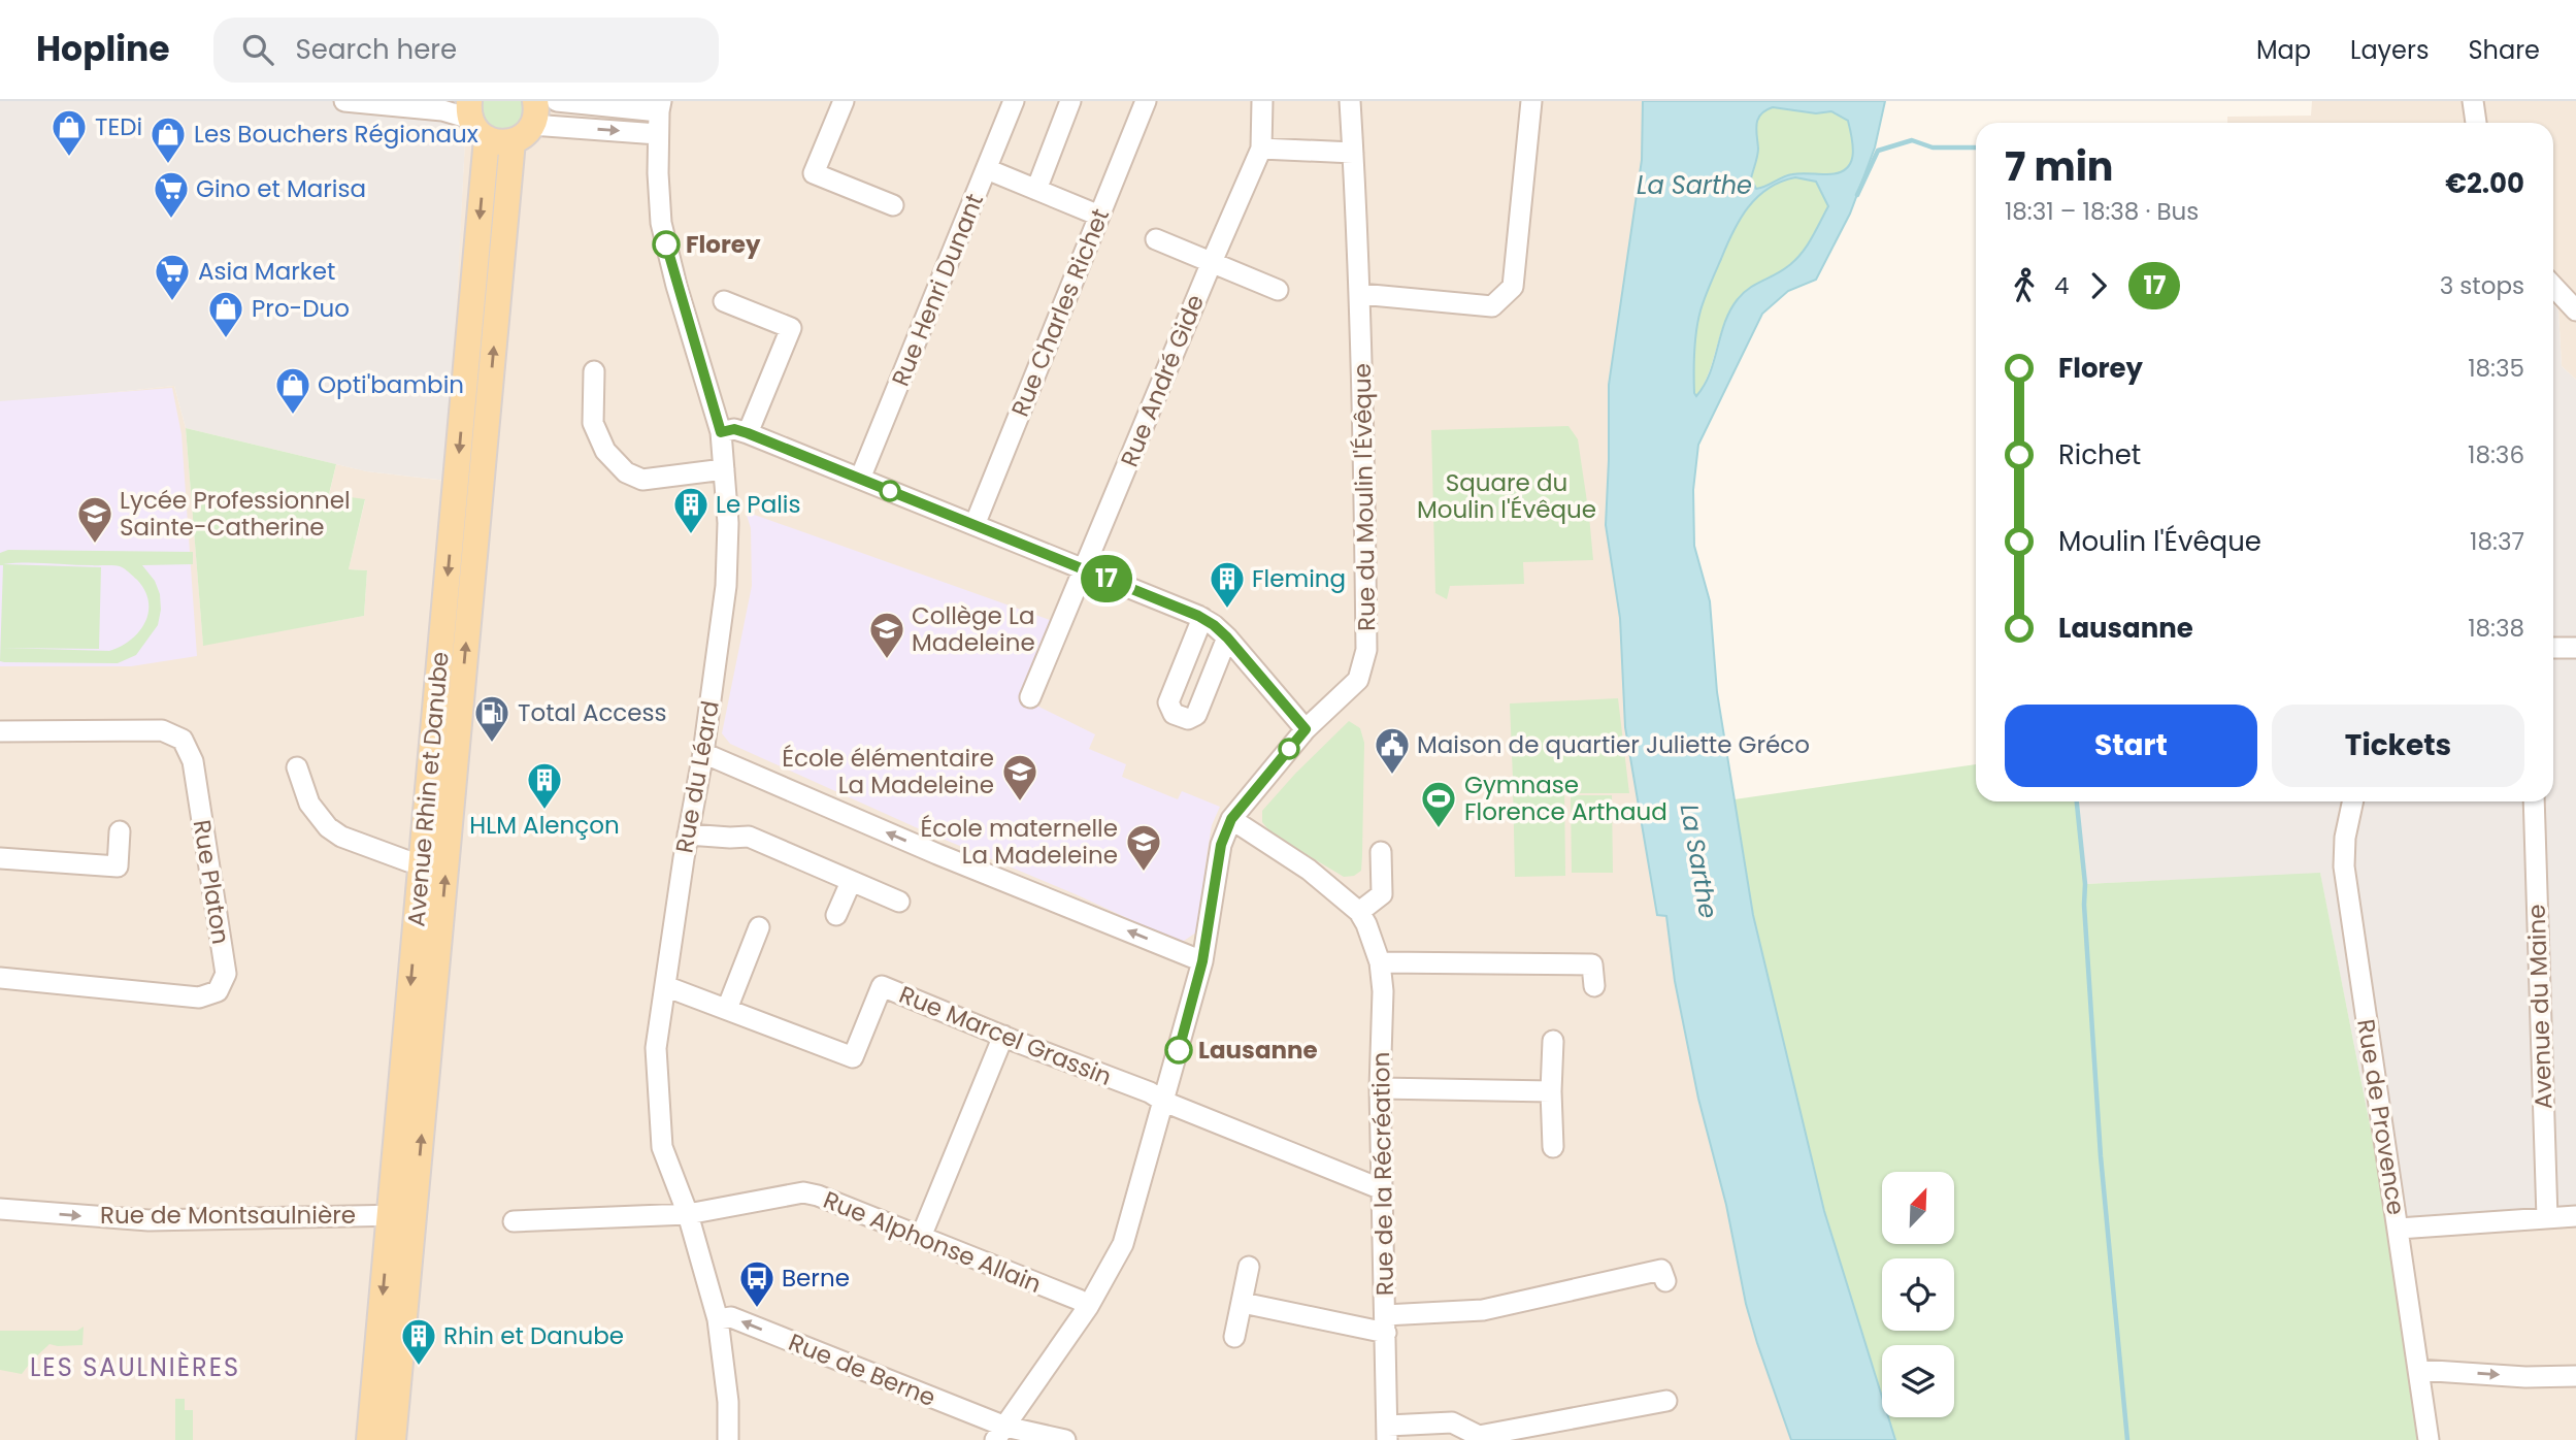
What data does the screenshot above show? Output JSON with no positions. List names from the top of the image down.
{
  "streets": {
    "main road": ["Avenue Rhin et Danube"],
    "street": [
      "Rue Henri Dunant",
      "Rue Charles Richet",
      "Rue André Gide",
      "Rue du Moulin l'Évêque",
      "Rue du Léard",
      "Rue Platon",
      "Avenue du Maine",
      "Rue Marcel Grassin",
      "Rue de Provence",
      "Rue de la Récréation",
      "Rue de Montsaulnière",
      "Rue Alphonse Allain",
      "Rue de Berne"
    ]
  },
  "crossings": [
    ["Rue du Moulin l'Évêque", "Rue Marcel Grassin"],
    ["Rue du Moulin l'Évêque", "Rue de la Récréation"],
    ["Rue du Moulin l'Évêque", "Rue Alphonse Allain"],
    ["Rue du Moulin l'Évêque", "Rue de Berne"],
    ["Rue du Léard", "Rue Marcel Grassin"],
    ["Rue du Léard", "Rue Alphonse Allain"],
    ["Rue du Léard", "Rue de Berne"],
    ["Avenue Rhin et Danube", "Rue de Montsaulnière"],
    ["Rue Marcel Grassin", "Rue de la Récréation"]
  ],
  "one_way": ["Rue de Montsaulnière", "Rue de Berne"],
  "districts": ["LES SAULNIÈRES"],
  "water": ["La Sarthe"],
  "parks": ["Square du Moulin l'Évêque"],
  "places": {
    "shop": [
      "TEDi",
      "Les Bouchers Régionaux",
      "Pro-Duo",
      "Opti'bambin"
    ],
    "supermarket": ["Gino et Marisa", "Asia Market"],
    "other": ["Florey", "Lausanne"],
    "building": [
      "Le Palis",
      "Fleming",
      "HLM Alençon",
      "Rhin et Danube"
    ],
    "school or university": [
      "Lycée Professionnel Sainte-Catherine",
      "Collège La Madeleine",
      "École élémentaire La Madeleine",
      "École maternelle La Madeleine"
    ],
    "fuel station": ["Total Access"],
    "public building": ["Maison de quartier Juliette Gréco"],
    "sports": ["Gymnase Florence Arthaud"],
    "bus stop": ["Berne"]
  },
  "lines": ["bus line 17"],
  "north": "top right",
  "page": {
    "header": "Hopline",
    "search": "Search here",
    "nav": ["Map", "Layers", "Share"],
    "on_map": "17",
    "heading": ["7 min", "18:31 – 18:38 · Bus", "€2.00"],
    "legs": ["4", "17", "3 stops"],
    "list": [
      {
        "name": "Florey",
        "value": "18:35"
      },
      {
        "name": "Richet",
        "value": "18:36"
      },
      {
        "name": "Moulin l'Évêque",
        "value": "18:37"
      },
      {
        "name": "Lausanne",
        "value": "18:38"
      }
    ],
    "buttons": ["Start", "Tickets"]
  }
}
